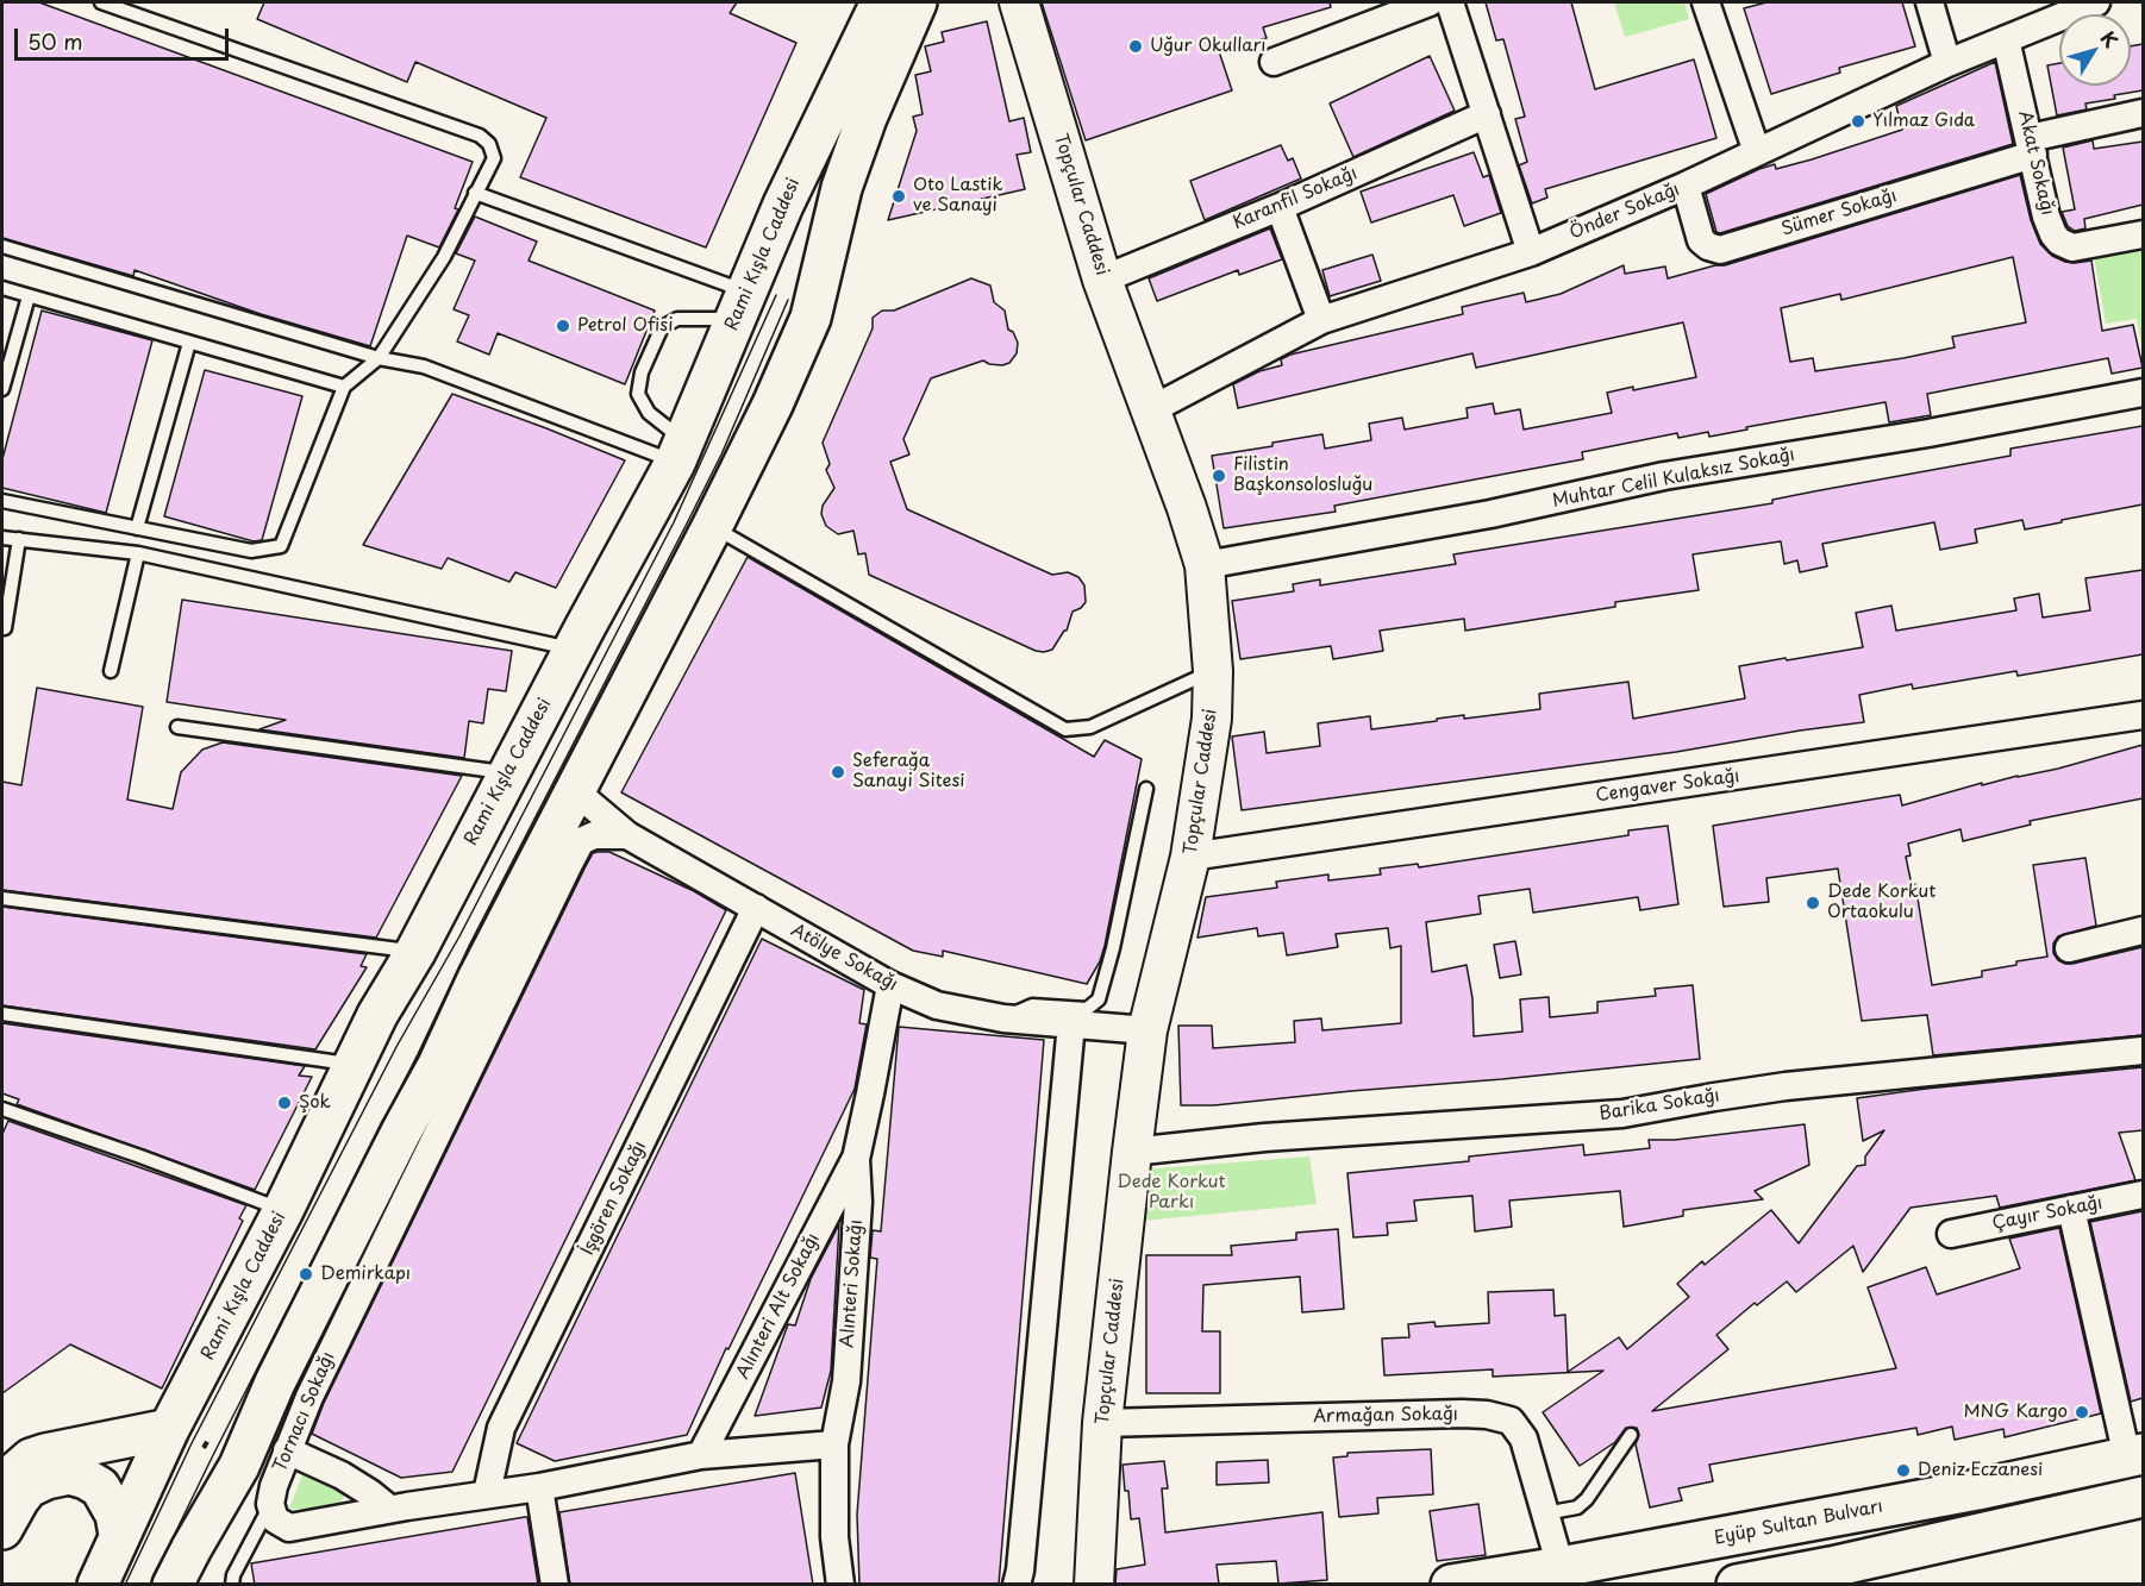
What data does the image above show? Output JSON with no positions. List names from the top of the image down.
{
  "streets": {
    "main road": ["Rami Kışla Caddesi", "Eyüp Sultan Bulvarı"],
    "street": [
      "Akat Sokağı",
      "Karanfil Sokağı",
      "Topçular Caddesi",
      "Önder Sokağı",
      "Sümer Sokağı",
      "Muhtar Celil Kulaksız Sokağı",
      "Cengaver Sokağı",
      "Atölye Sokağı",
      "Barika Sokağı",
      "İşgören Sokağı",
      "Çayır Sokağı",
      "Alınteri Sokağı",
      "Alınteri Alt Sokağı",
      "Tornacı Sokağı",
      "Armağan Sokağı"
    ]
  },
  "crossings": [
    ["Akat Sokağı", "Önder Sokağı"],
    ["Akat Sokağı", "Sümer Sokağı"],
    ["Karanfil Sokağı", "Topçular Caddesi"],
    ["Topçular Caddesi", "Önder Sokağı"],
    ["Topçular Caddesi", "Muhtar Celil Kulaksız Sokağı"],
    ["Topçular Caddesi", "Cengaver Sokağı"],
    ["Topçular Caddesi", "Atölye Sokağı"],
    ["Topçular Caddesi", "Barika Sokağı"],
    ["Topçular Caddesi", "Armağan Sokağı"],
    ["Önder Sokağı", "Sümer Sokağı"],
    ["Rami Kışla Caddesi", "Atölye Sokağı"],
    ["Atölye Sokağı", "İşgören Sokağı"],
    ["Atölye Sokağı", "Alınteri Sokağı"],
    ["Atölye Sokağı", "Tornacı Sokağı"],
    ["Alınteri Sokağı", "Alınteri Alt Sokağı"],
    ["Armağan Sokağı", "Eyüp Sultan Bulvarı"]
  ],
  "parks": ["Dede Korkut Parkı"],
  "places": [
    "Uğur Okulları",
    "Yılmaz Gıda",
    "Oto Lastik ve Sanayi",
    "Petrol Ofisi",
    "Filistin Başkonsolosluğu",
    "Seferağa Sanayi Sitesi",
    "Dede Korkut Ortaokulu",
    "Şok",
    "Demirkapı",
    "MNG Kargo",
    "Deniz Eczanesi"
  ],
  "scale_bar": "50 m",
  "north": "top right"
}
